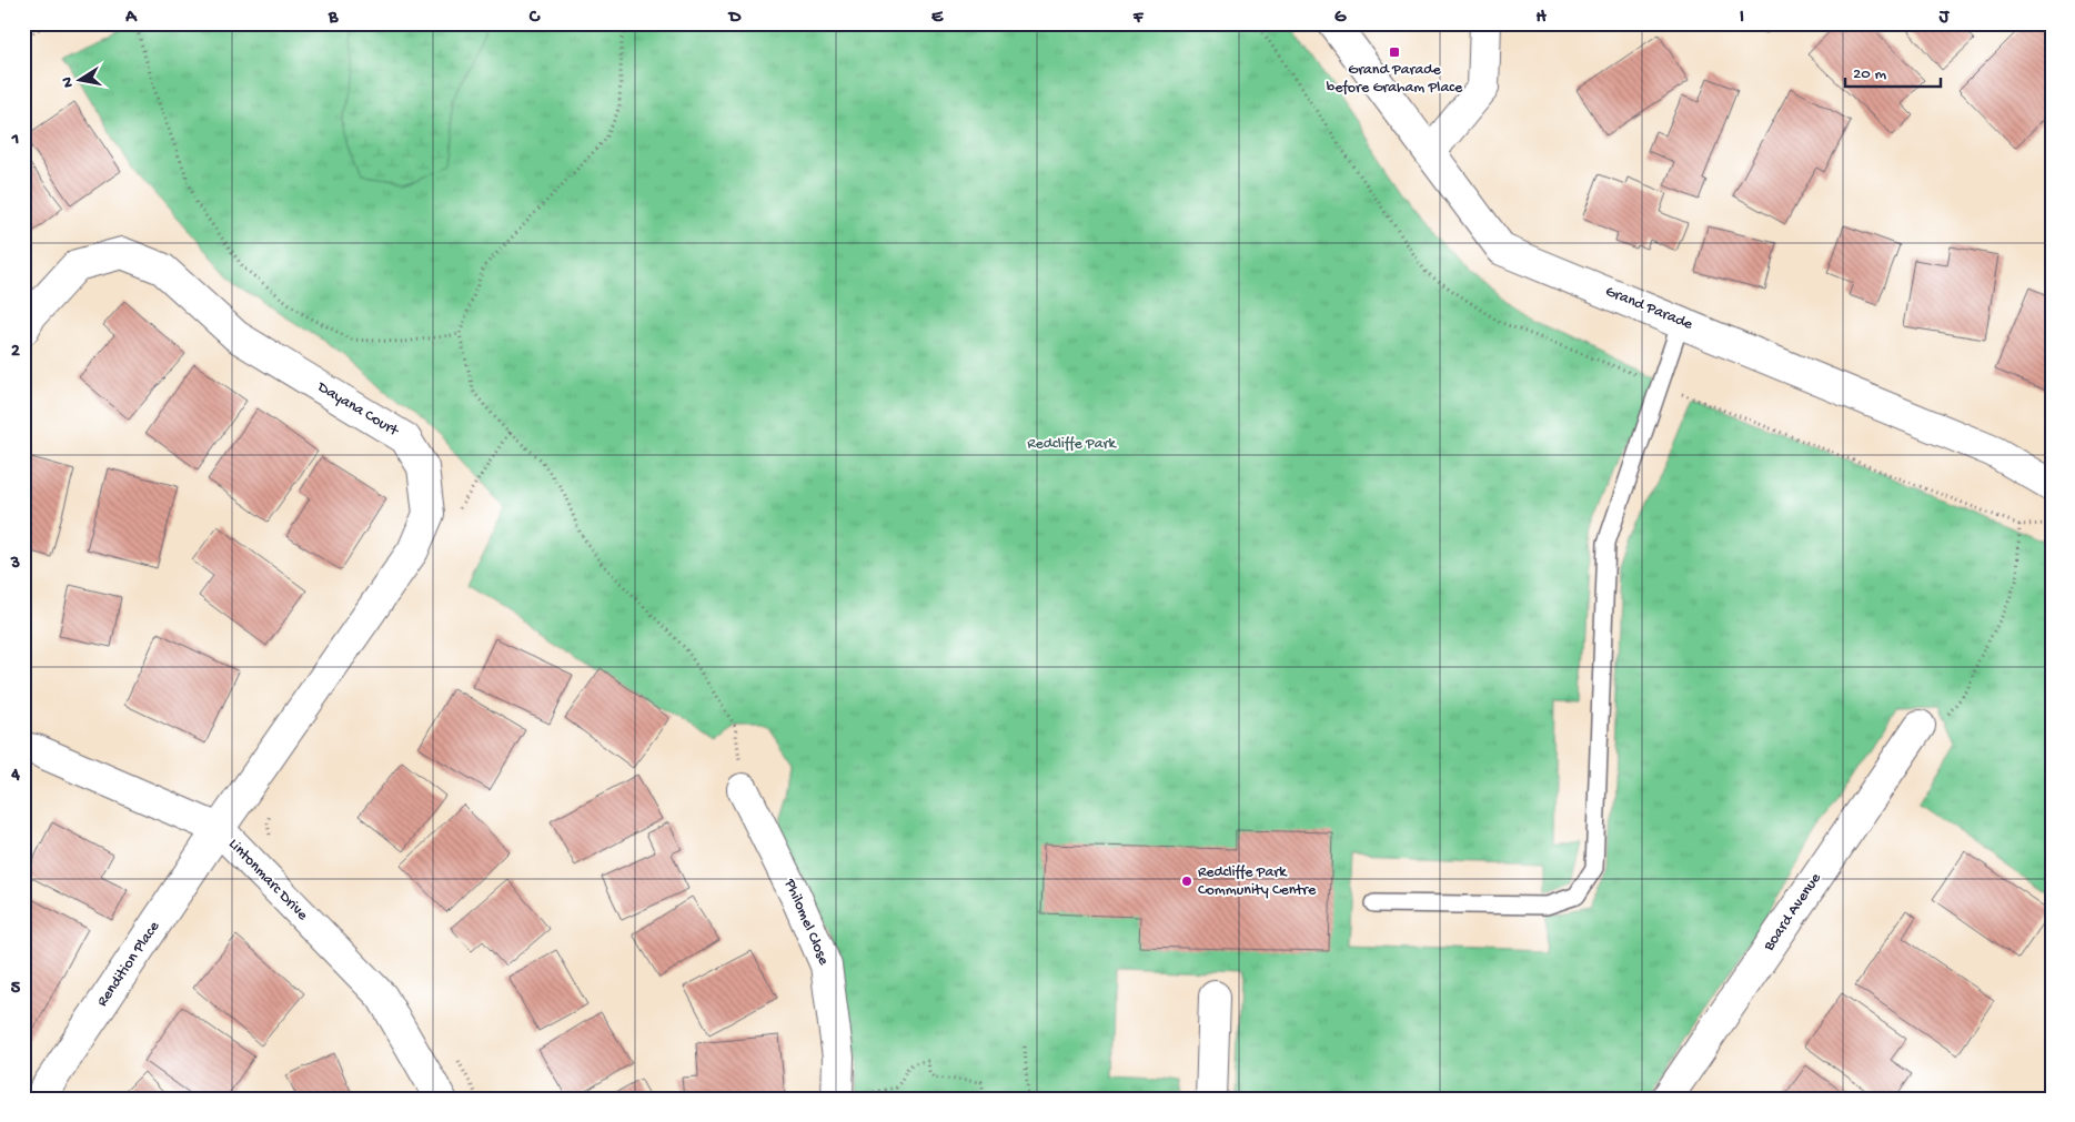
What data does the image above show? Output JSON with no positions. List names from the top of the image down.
{
  "streets": {
    "street": [
      "Grand Parade",
      "Dayana Court",
      "Lintonmarc Drive",
      "Board Avenue",
      "Philomel Close",
      "Rendition Place"
    ]
  },
  "crossings": [
    ["Dayana Court", "Lintonmarc Drive"],
    ["Dayana Court", "Rendition Place"],
    ["Lintonmarc Drive", "Rendition Place"]
  ],
  "parks": ["Redcliffe Park"],
  "places": {
    "transit": ["Grand Parade before Graham Place"],
    "other": ["Redcliffe Park Community Centre"]
  },
  "scale_bar": "20 m",
  "north": "left",
  "grid": {
    "columns": [
      "A",
      "B",
      "C",
      "D",
      "E",
      "F",
      "G",
      "H",
      "I",
      "J"
    ],
    "rows": [
      "1",
      "2",
      "3",
      "4",
      "5"
    ]
  }
}
